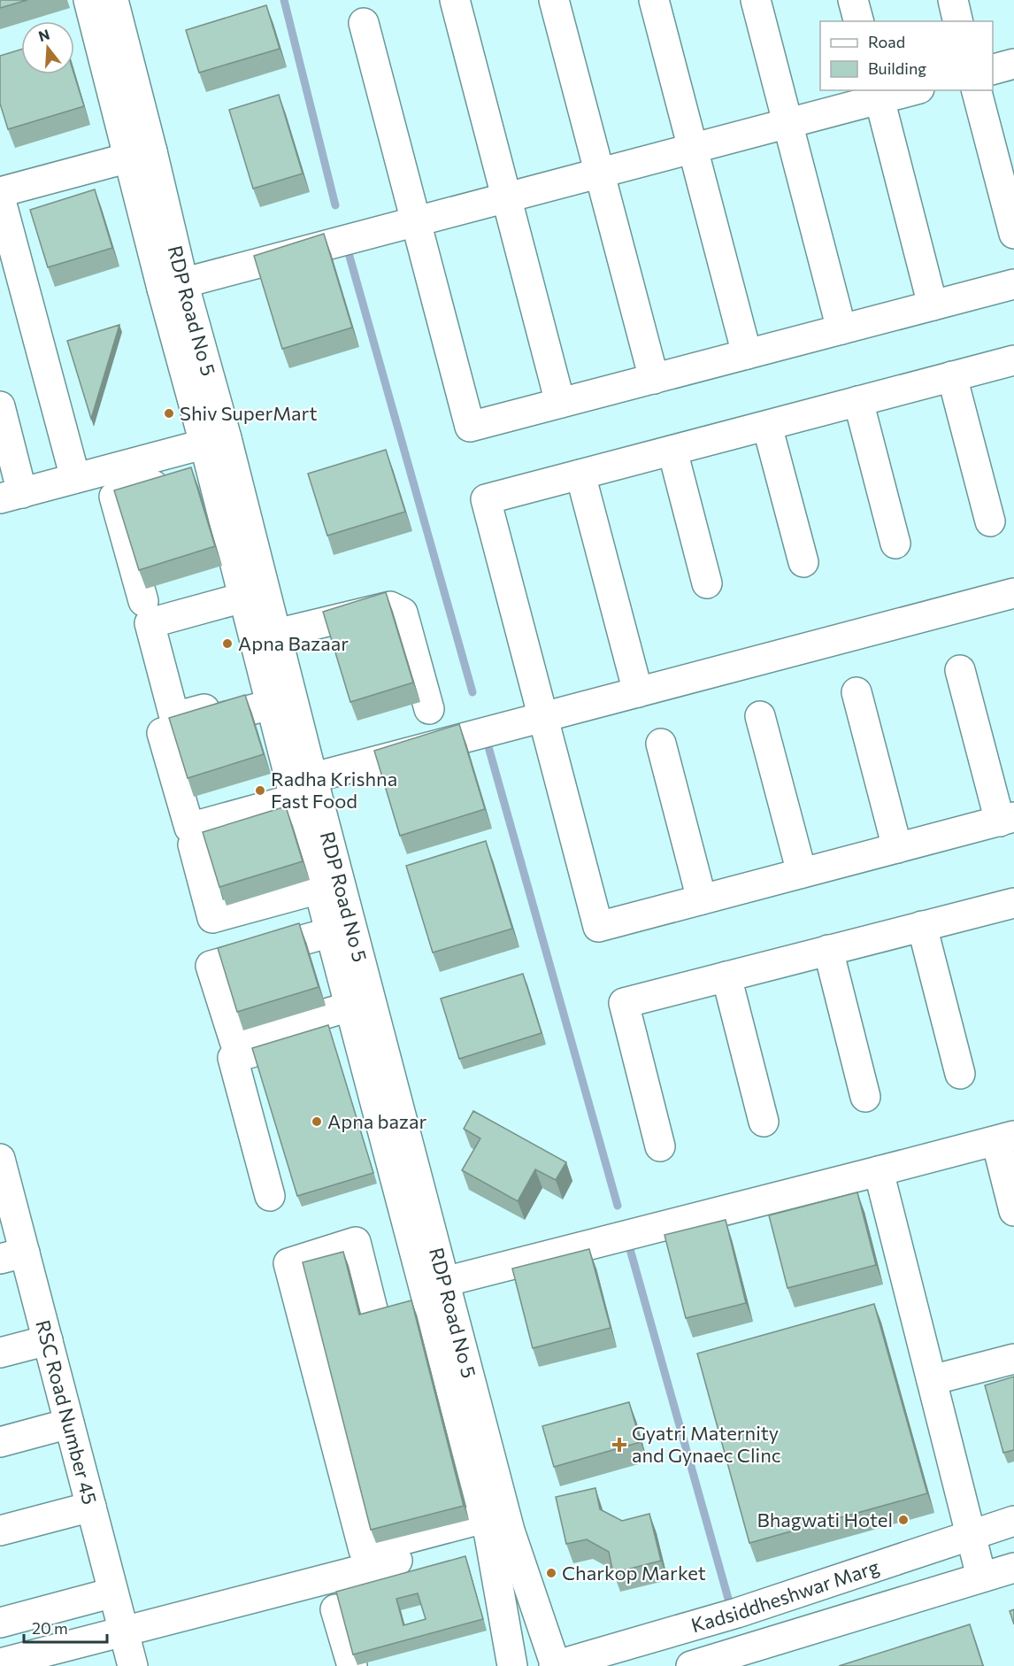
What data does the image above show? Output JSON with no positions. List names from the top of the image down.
{
  "streets": {
    "main road": ["RDP Road No 5", "RSC Road Number 45", "Kadsiddheshwar Marg"]
  },
  "crossings": [
    ["RDP Road No 5", "Kadsiddheshwar Marg"]
  ],
  "places": {
    "other": [
      "Shiv SuperMart",
      "Apna Bazaar",
      "Radha Krishna Fast Food",
      "Apna bazar",
      "Bhagwati Hotel",
      "Charkop Market"
    ],
    "health": ["Gyatri Maternity and Gynaec Clinc"]
  },
  "legend": ["Road", "Building"],
  "scale_bar": "20 m",
  "north": "top"
}
